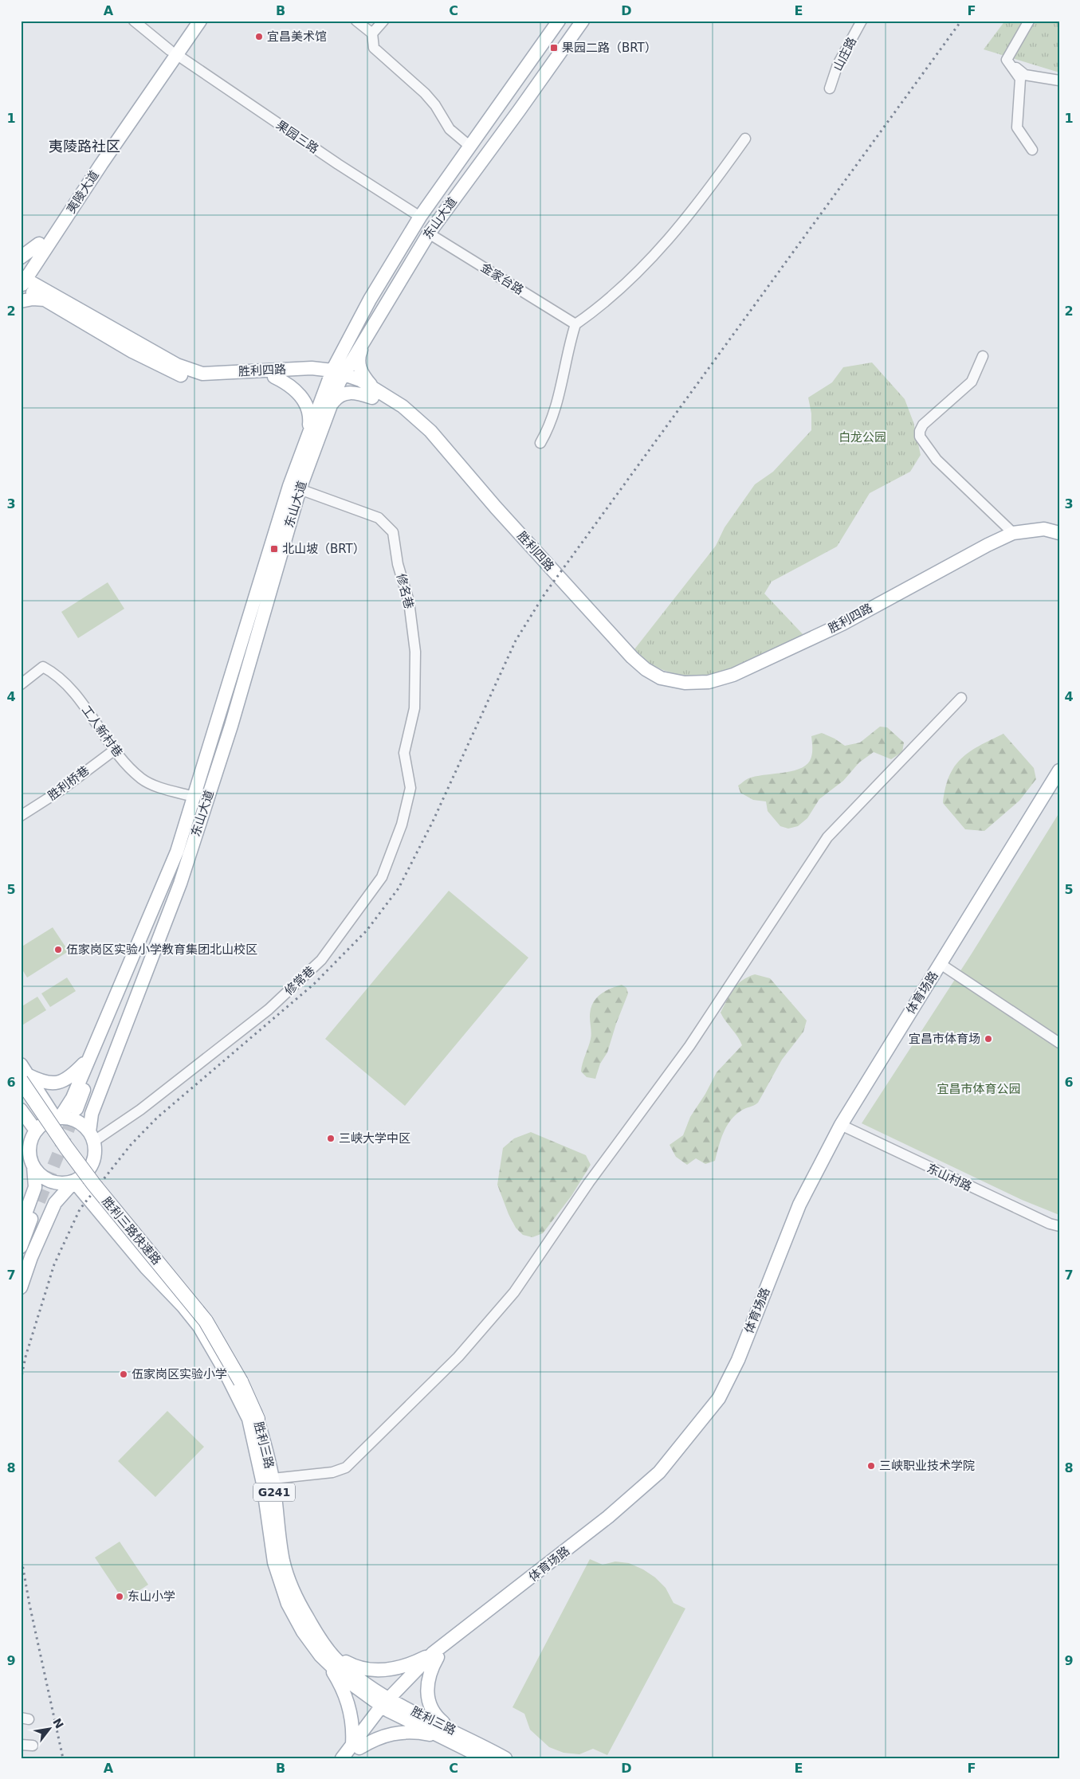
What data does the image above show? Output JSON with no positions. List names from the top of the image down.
{
  "streets": {
    "highway": ["胜利三路快速路", "G241"],
    "main road": [
      "夷陵大道",
      "东山大道",
      "胜利四路",
      "体育场路",
      "胜利三路"
    ],
    "street": [
      "山庄路",
      "果园三路",
      "金家台路",
      "修名巷",
      "工人新村巷",
      "胜利桥巷",
      "修常巷",
      "东山村路"
    ]
  },
  "crossings": [
    ["果园三路", "夷陵大道"],
    ["果园三路", "东山大道"],
    ["夷陵大道", "胜利四路"],
    ["东山大道", "金家台路"],
    ["东山大道", "胜利四路"],
    ["东山大道", "修名巷"],
    ["东山大道", "工人新村巷"],
    ["东山大道", "修常巷"],
    ["东山大道", "胜利三路"],
    ["修名巷", "修常巷"],
    ["工人新村巷", "胜利桥巷"],
    ["修常巷", "胜利三路"],
    ["体育场路", "东山村路"],
    ["体育场路", "胜利三路"],
    ["胜利三路快速路", "G241"],
    ["胜利三路", "G241"]
  ],
  "districts": ["夷陵路社区"],
  "parks": ["白龙公园", "宜昌市体育公园"],
  "places": {
    "other": [
      "宜昌美术馆",
      "伍家岗区实验小学教育集团北山校区",
      "宜昌市体育场",
      "三峡大学中区",
      "伍家岗区实验小学",
      "三峡职业技术学院",
      "东山小学"
    ],
    "transit": ["果园二路（BRT）", "北山坡（BRT）"]
  },
  "north": "top right",
  "grid": {
    "columns": [
      "A",
      "B",
      "C",
      "D",
      "E",
      "F"
    ],
    "rows": [
      "1",
      "2",
      "3",
      "4",
      "5",
      "6",
      "7",
      "8",
      "9"
    ]
  }
}
